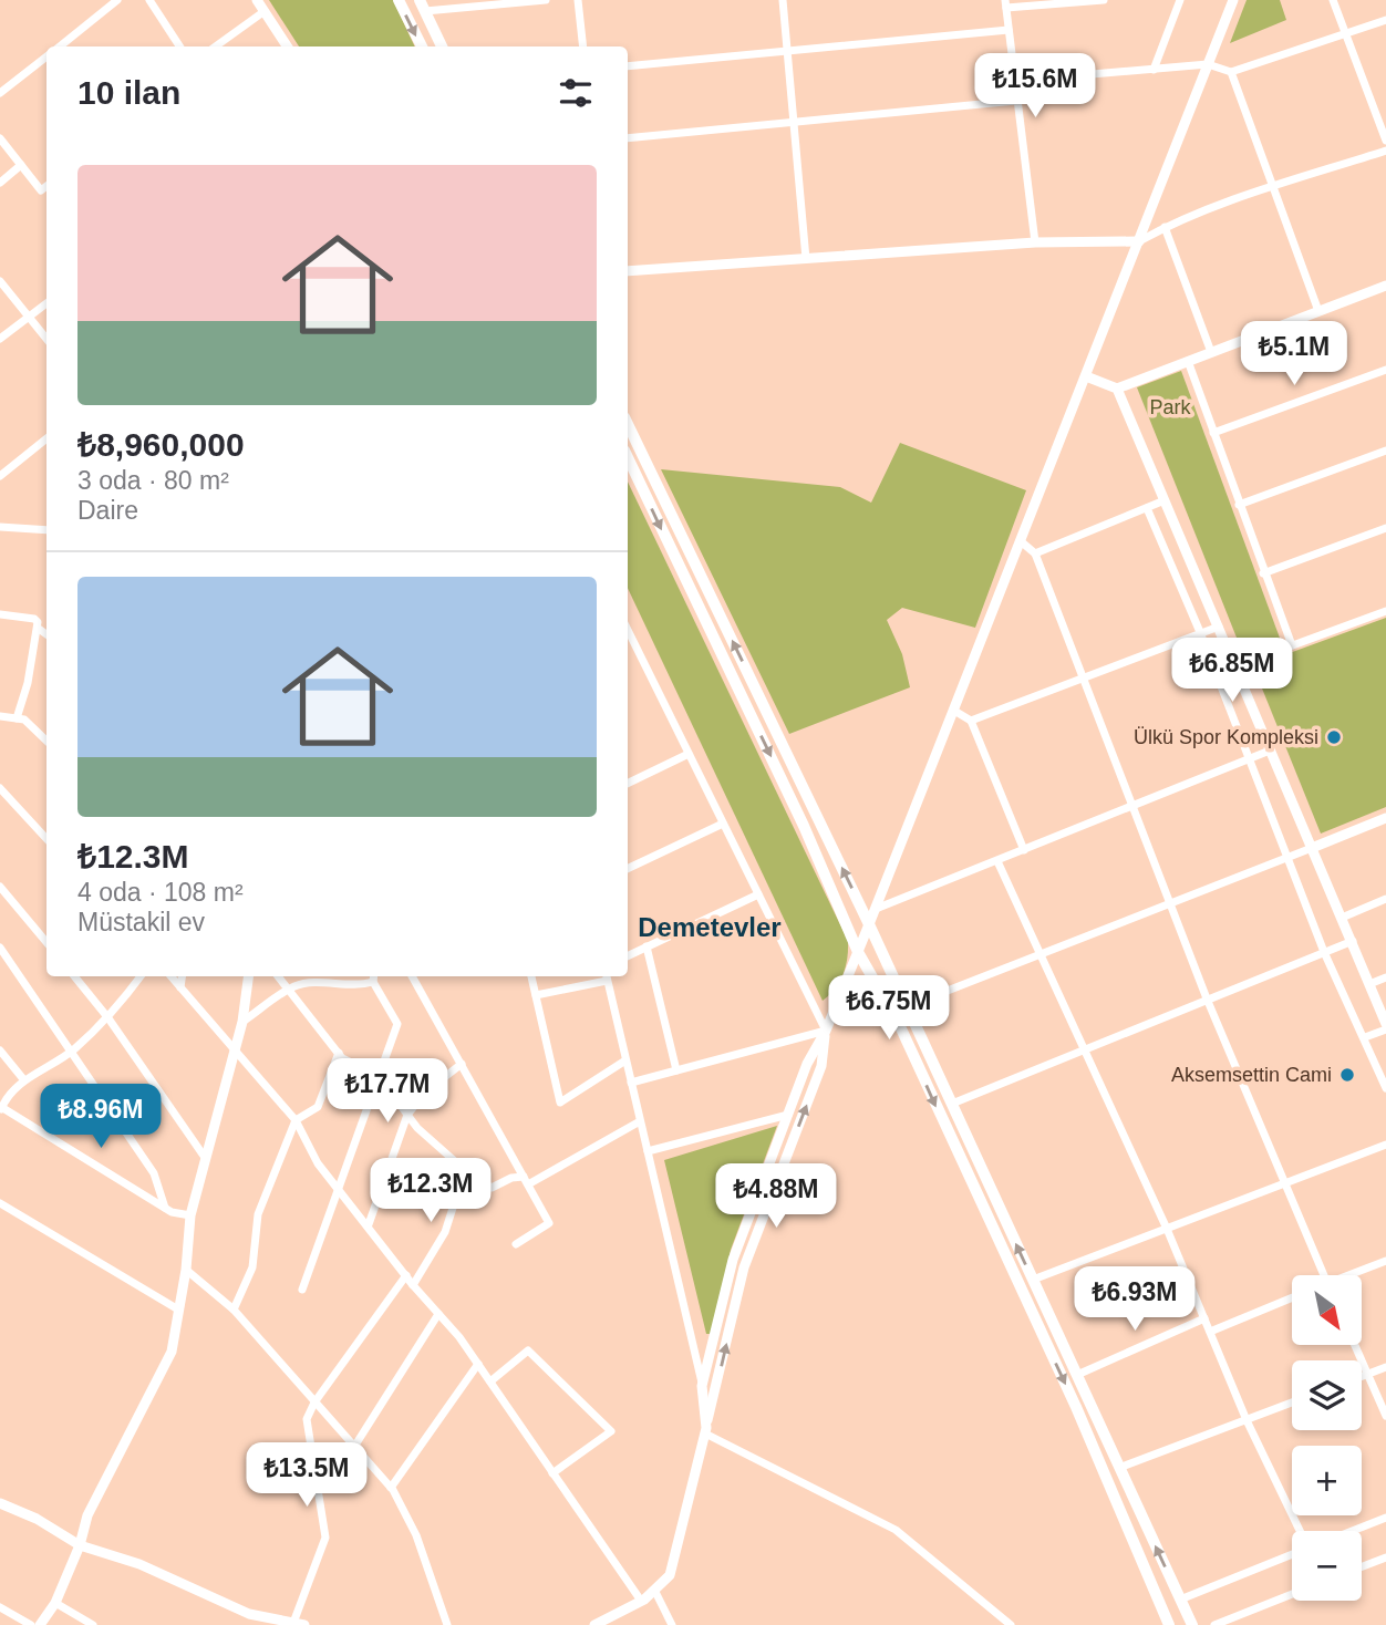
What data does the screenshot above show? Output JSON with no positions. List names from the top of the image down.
{
  "districts": ["Demetevler"],
  "parks": ["Park"],
  "places": ["Ülkü Spor Kompleksi", "Aksemsettin Cami"],
  "north": "bottom right",
  "page": {
    "heading": "10 ilan",
    "price": [
      "₺15.6M",
      "₺5.1M",
      "₺6.85M",
      "₺6.75M",
      "₺17.7M",
      "₺8.96M",
      "₺12.3M",
      "₺4.88M",
      "₺6.93M",
      "₺13.5M"
    ],
    "list": [
      {
        "name": "₺8,960,000",
        "note": "3 oda · 80 m² · Daire"
      },
      {
        "name": "₺12.3M",
        "note": "4 oda · 108 m² · Müstakil ev"
      }
    ],
    "map_buttons": ["+", "−"]
  }
}
